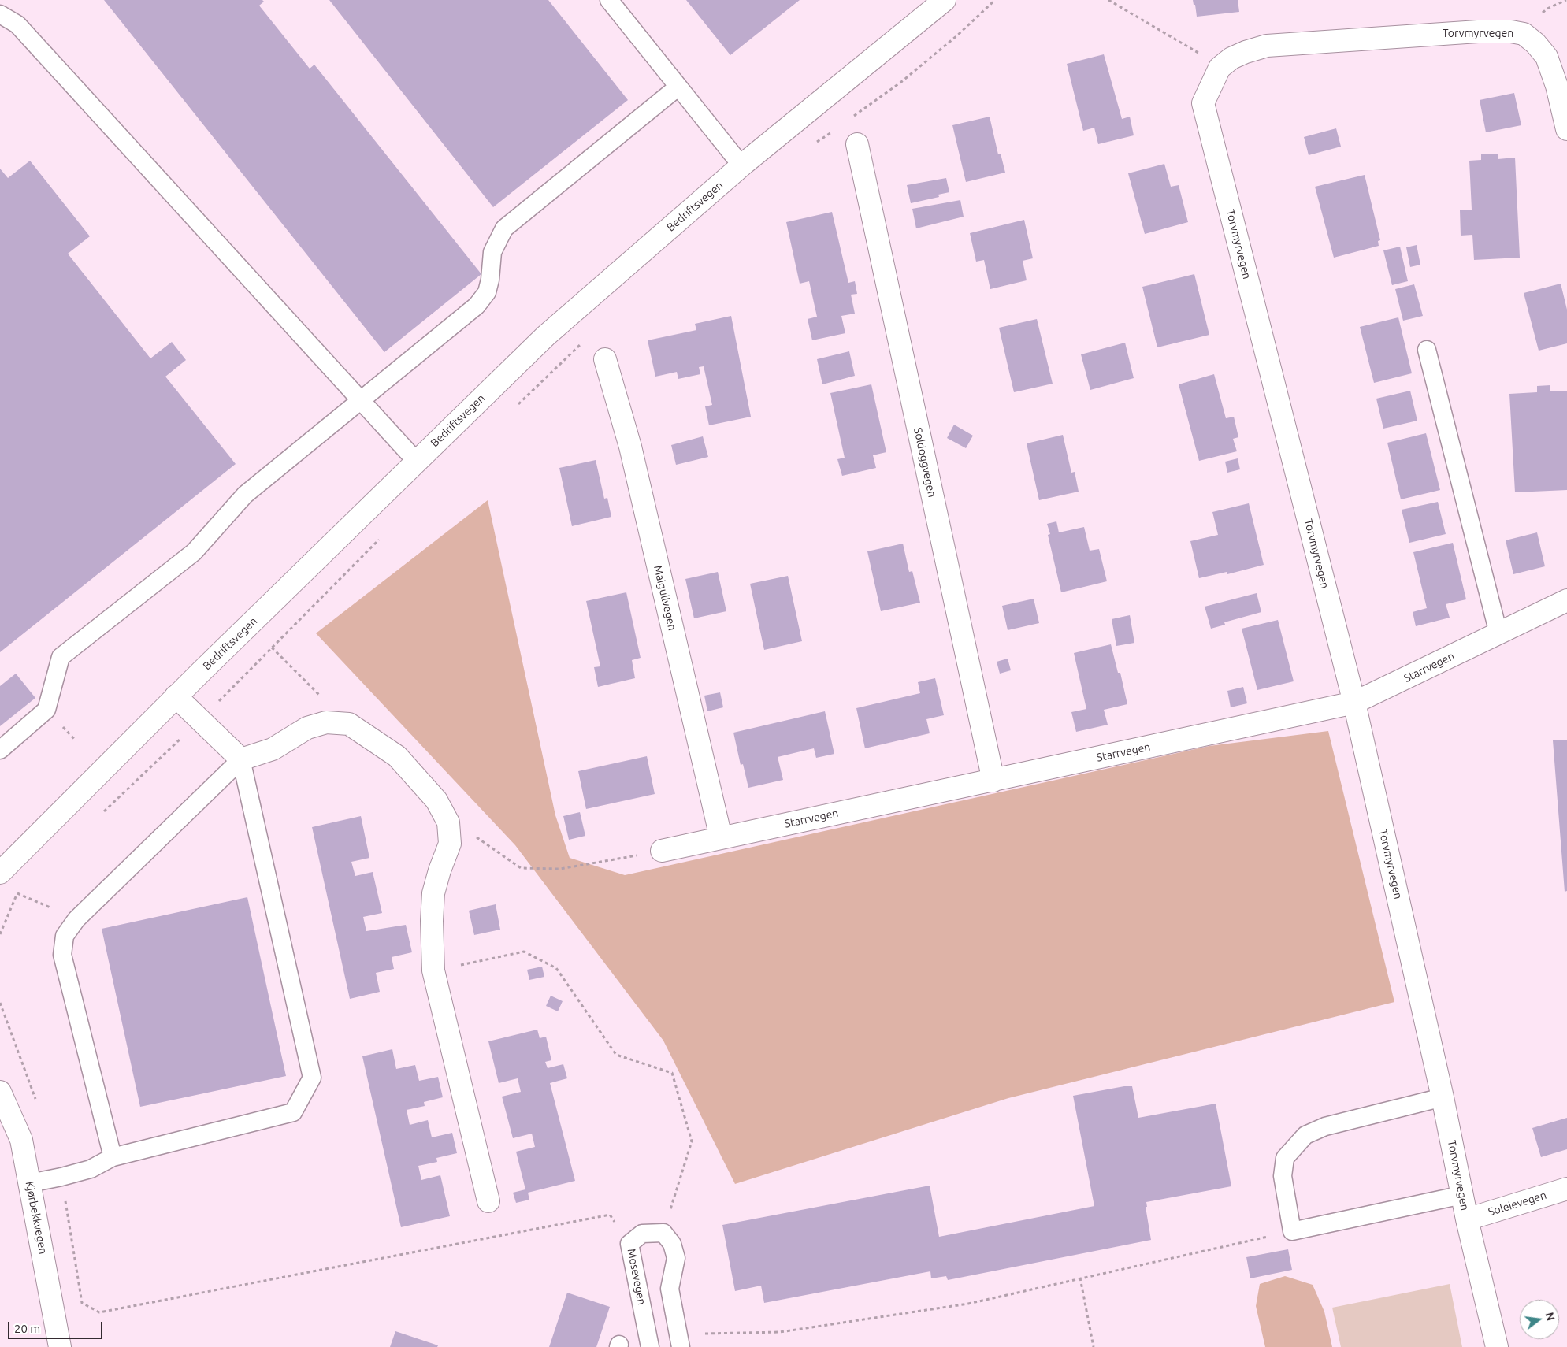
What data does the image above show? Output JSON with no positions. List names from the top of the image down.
{
  "streets": {
    "street": [
      "Torvmyrvegen",
      "Bedriftsvegen",
      "Soldoggvegen",
      "Maigullvegen",
      "Starrvegen",
      "Soleievegen",
      "Kjørbekkvegen"
    ],
    "lane": ["Mosevegen"]
  },
  "crossings": [
    ["Torvmyrvegen", "Starrvegen"],
    ["Torvmyrvegen", "Soleievegen"],
    ["Soldoggvegen", "Starrvegen"],
    ["Maigullvegen", "Starrvegen"]
  ],
  "scale_bar": "20 m",
  "north": "right"
}
